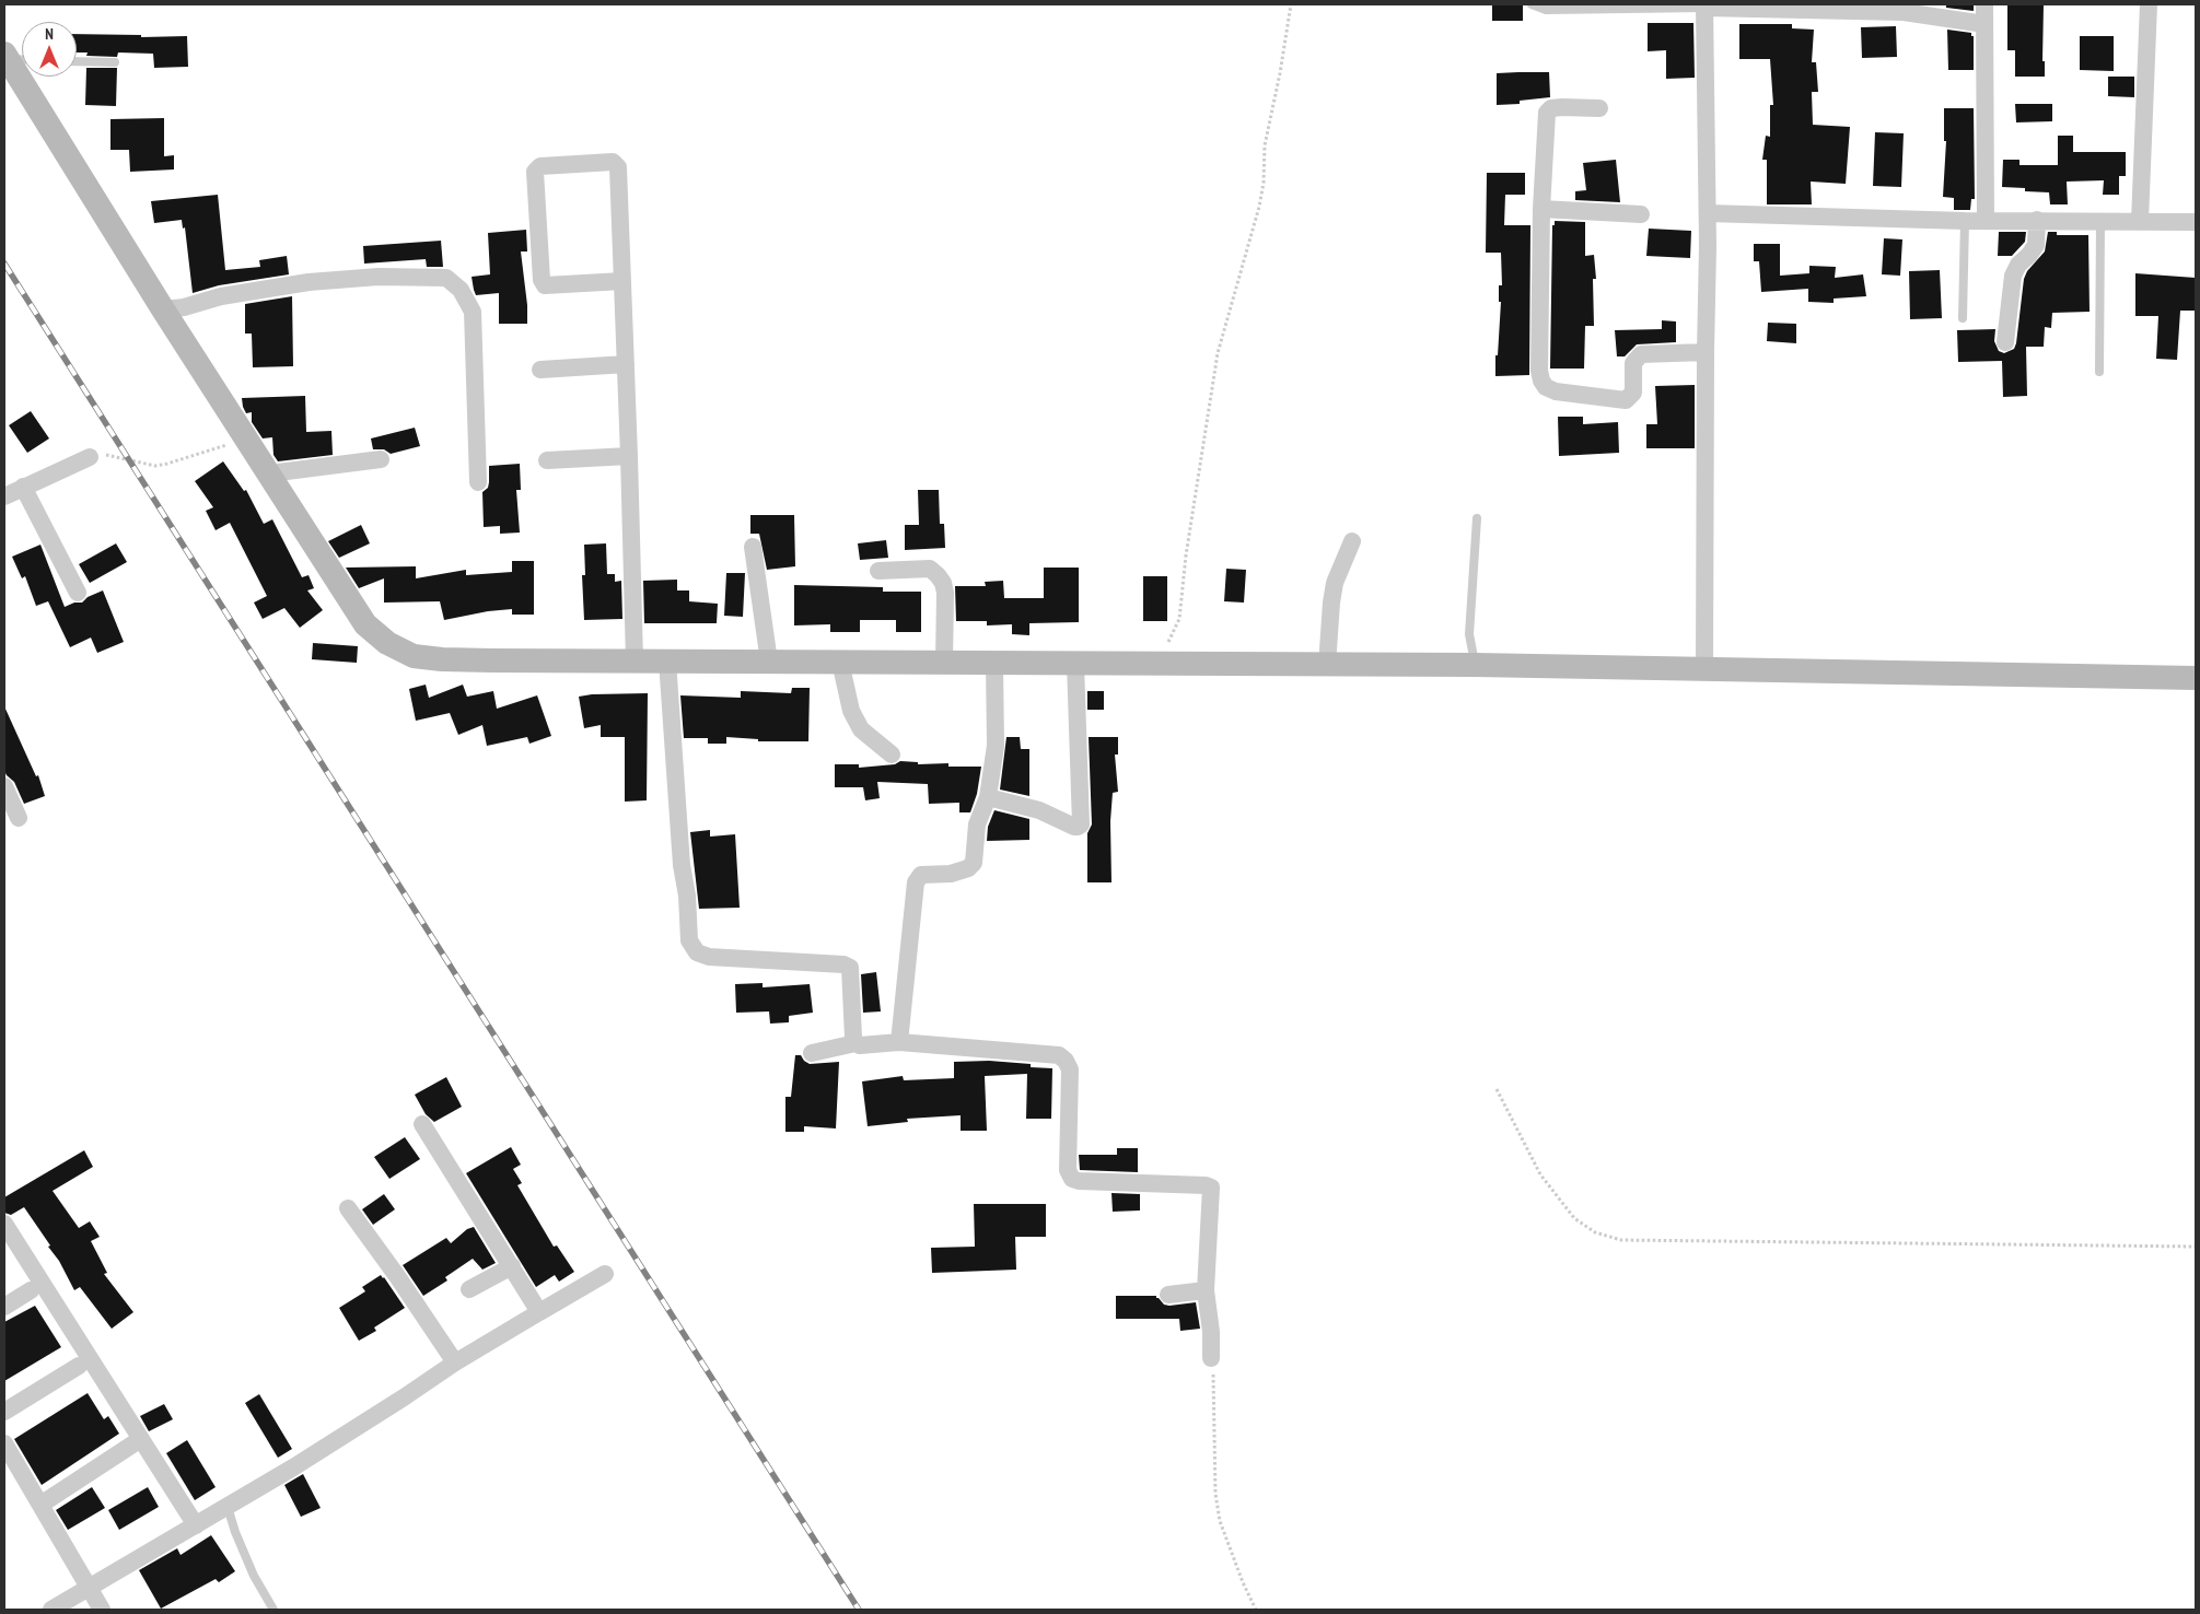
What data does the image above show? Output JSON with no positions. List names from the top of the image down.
{
  "north": "top"
}
